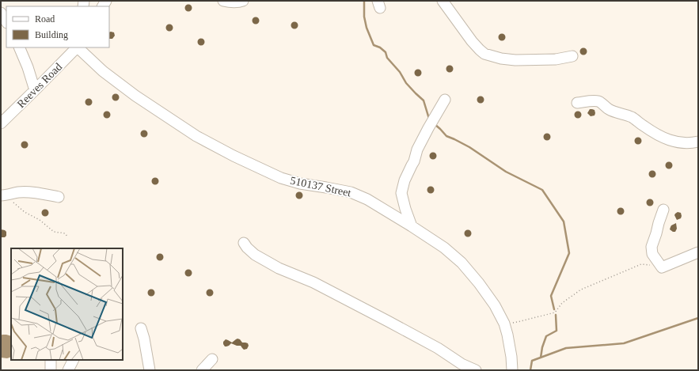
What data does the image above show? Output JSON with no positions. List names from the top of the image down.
{
  "streets": {
    "street": ["Reeves Road", "510137 Street"]
  },
  "legend": ["Road", "Building"]
}
